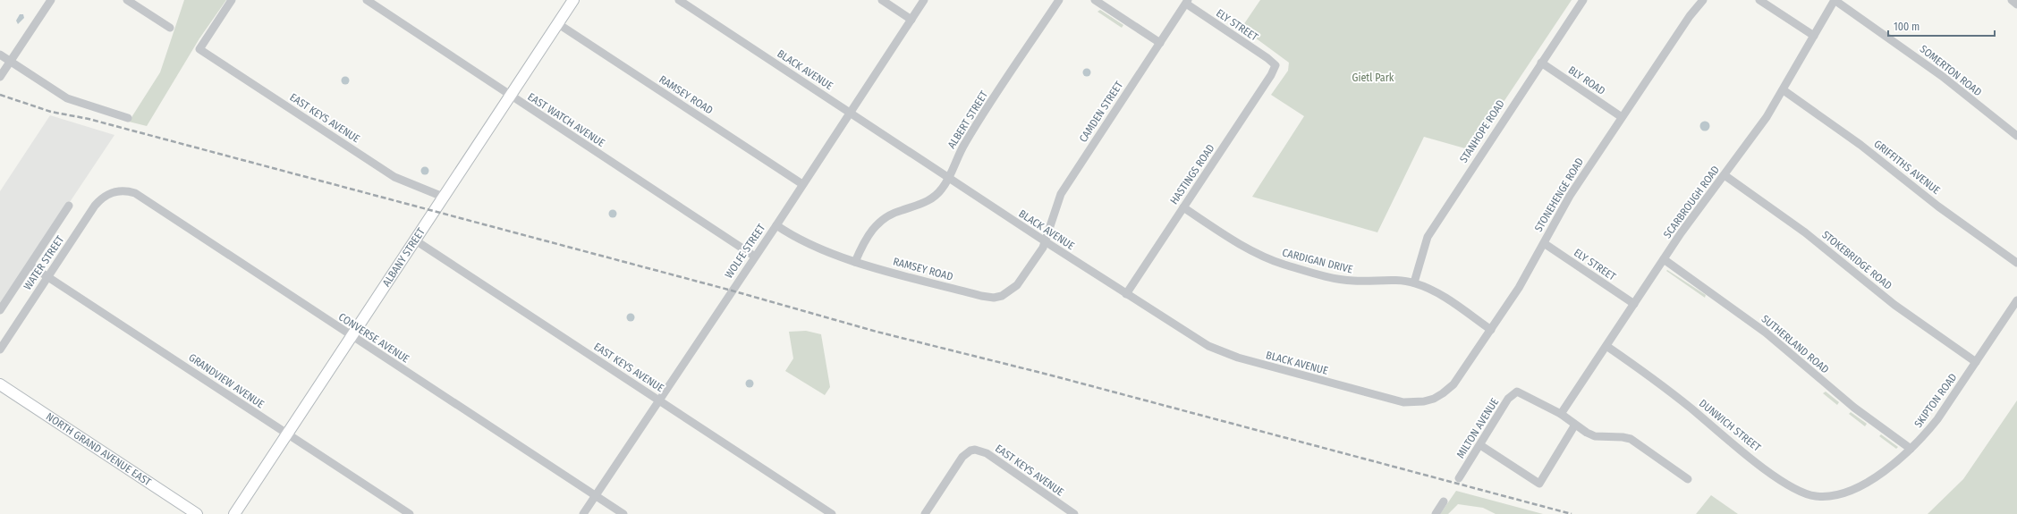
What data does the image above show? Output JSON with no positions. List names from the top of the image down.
{
  "streets": {
    "street": [
      "ELY STREET",
      "BLACK AVENUE",
      "SOMERTON ROAD",
      "BLY ROAD",
      "RAMSEY ROAD",
      "CAMDEN STREET",
      "EAST KEYS AVENUE",
      "EAST WATCH AVENUE",
      "ALBERT STREET",
      "STANHOPE ROAD",
      "GRIFFITHS AVENUE",
      "HASTINGS ROAD",
      "STONEHENGE ROAD",
      "SCARBROUGH ROAD",
      "WOLFE STREET",
      "ALBANY STREET",
      "STOKEBRIDGE ROAD",
      "CARDIGAN DRIVE",
      "WATER STREET",
      "CONVERSE AVENUE",
      "SUTHERLAND ROAD",
      "GRANDVIEW AVENUE",
      "SKIPTON ROAD",
      "DUNWICH STREET",
      "MILTON AVENUE",
      "NORTH GRAND AVENUE EAST"
    ]
  },
  "crossings": [
    ["ELY STREET", "CAMDEN STREET"],
    ["ELY STREET", "HASTINGS ROAD"],
    ["ELY STREET", "STONEHENGE ROAD"],
    ["ELY STREET", "SCARBROUGH ROAD"],
    ["BLACK AVENUE", "RAMSEY ROAD"],
    ["BLACK AVENUE", "CAMDEN STREET"],
    ["BLACK AVENUE", "ALBERT STREET"],
    ["BLACK AVENUE", "HASTINGS ROAD"],
    ["BLACK AVENUE", "STONEHENGE ROAD"],
    ["BLACK AVENUE", "WOLFE STREET"],
    ["SOMERTON ROAD", "SCARBROUGH ROAD"],
    ["BLY ROAD", "STANHOPE ROAD"],
    ["BLY ROAD", "STONEHENGE ROAD"],
    ["RAMSEY ROAD", "CAMDEN STREET"],
    ["RAMSEY ROAD", "ALBERT STREET"],
    ["RAMSEY ROAD", "WOLFE STREET"],
    ["RAMSEY ROAD", "ALBANY STREET"],
    ["EAST KEYS AVENUE", "WOLFE STREET"],
    ["EAST KEYS AVENUE", "ALBANY STREET"],
    ["EAST WATCH AVENUE", "WOLFE STREET"],
    ["EAST WATCH AVENUE", "ALBANY STREET"],
    ["STANHOPE ROAD", "CARDIGAN DRIVE"],
    ["GRIFFITHS AVENUE", "SCARBROUGH ROAD"],
    ["HASTINGS ROAD", "CARDIGAN DRIVE"],
    ["STONEHENGE ROAD", "CARDIGAN DRIVE"],
    ["SCARBROUGH ROAD", "STOKEBRIDGE ROAD"],
    ["SCARBROUGH ROAD", "SUTHERLAND ROAD"],
    ["SCARBROUGH ROAD", "DUNWICH STREET"],
    ["SCARBROUGH ROAD", "MILTON AVENUE"],
    ["WOLFE STREET", "CONVERSE AVENUE"],
    ["ALBANY STREET", "CONVERSE AVENUE"],
    ["ALBANY STREET", "GRANDVIEW AVENUE"],
    ["STOKEBRIDGE ROAD", "SKIPTON ROAD"],
    ["WATER STREET", "CONVERSE AVENUE"],
    ["WATER STREET", "GRANDVIEW AVENUE"],
    ["SUTHERLAND ROAD", "SKIPTON ROAD"],
    ["SKIPTON ROAD", "DUNWICH STREET"]
  ],
  "parks": ["Gietl Park"],
  "scale_bar": "100 m"
}
